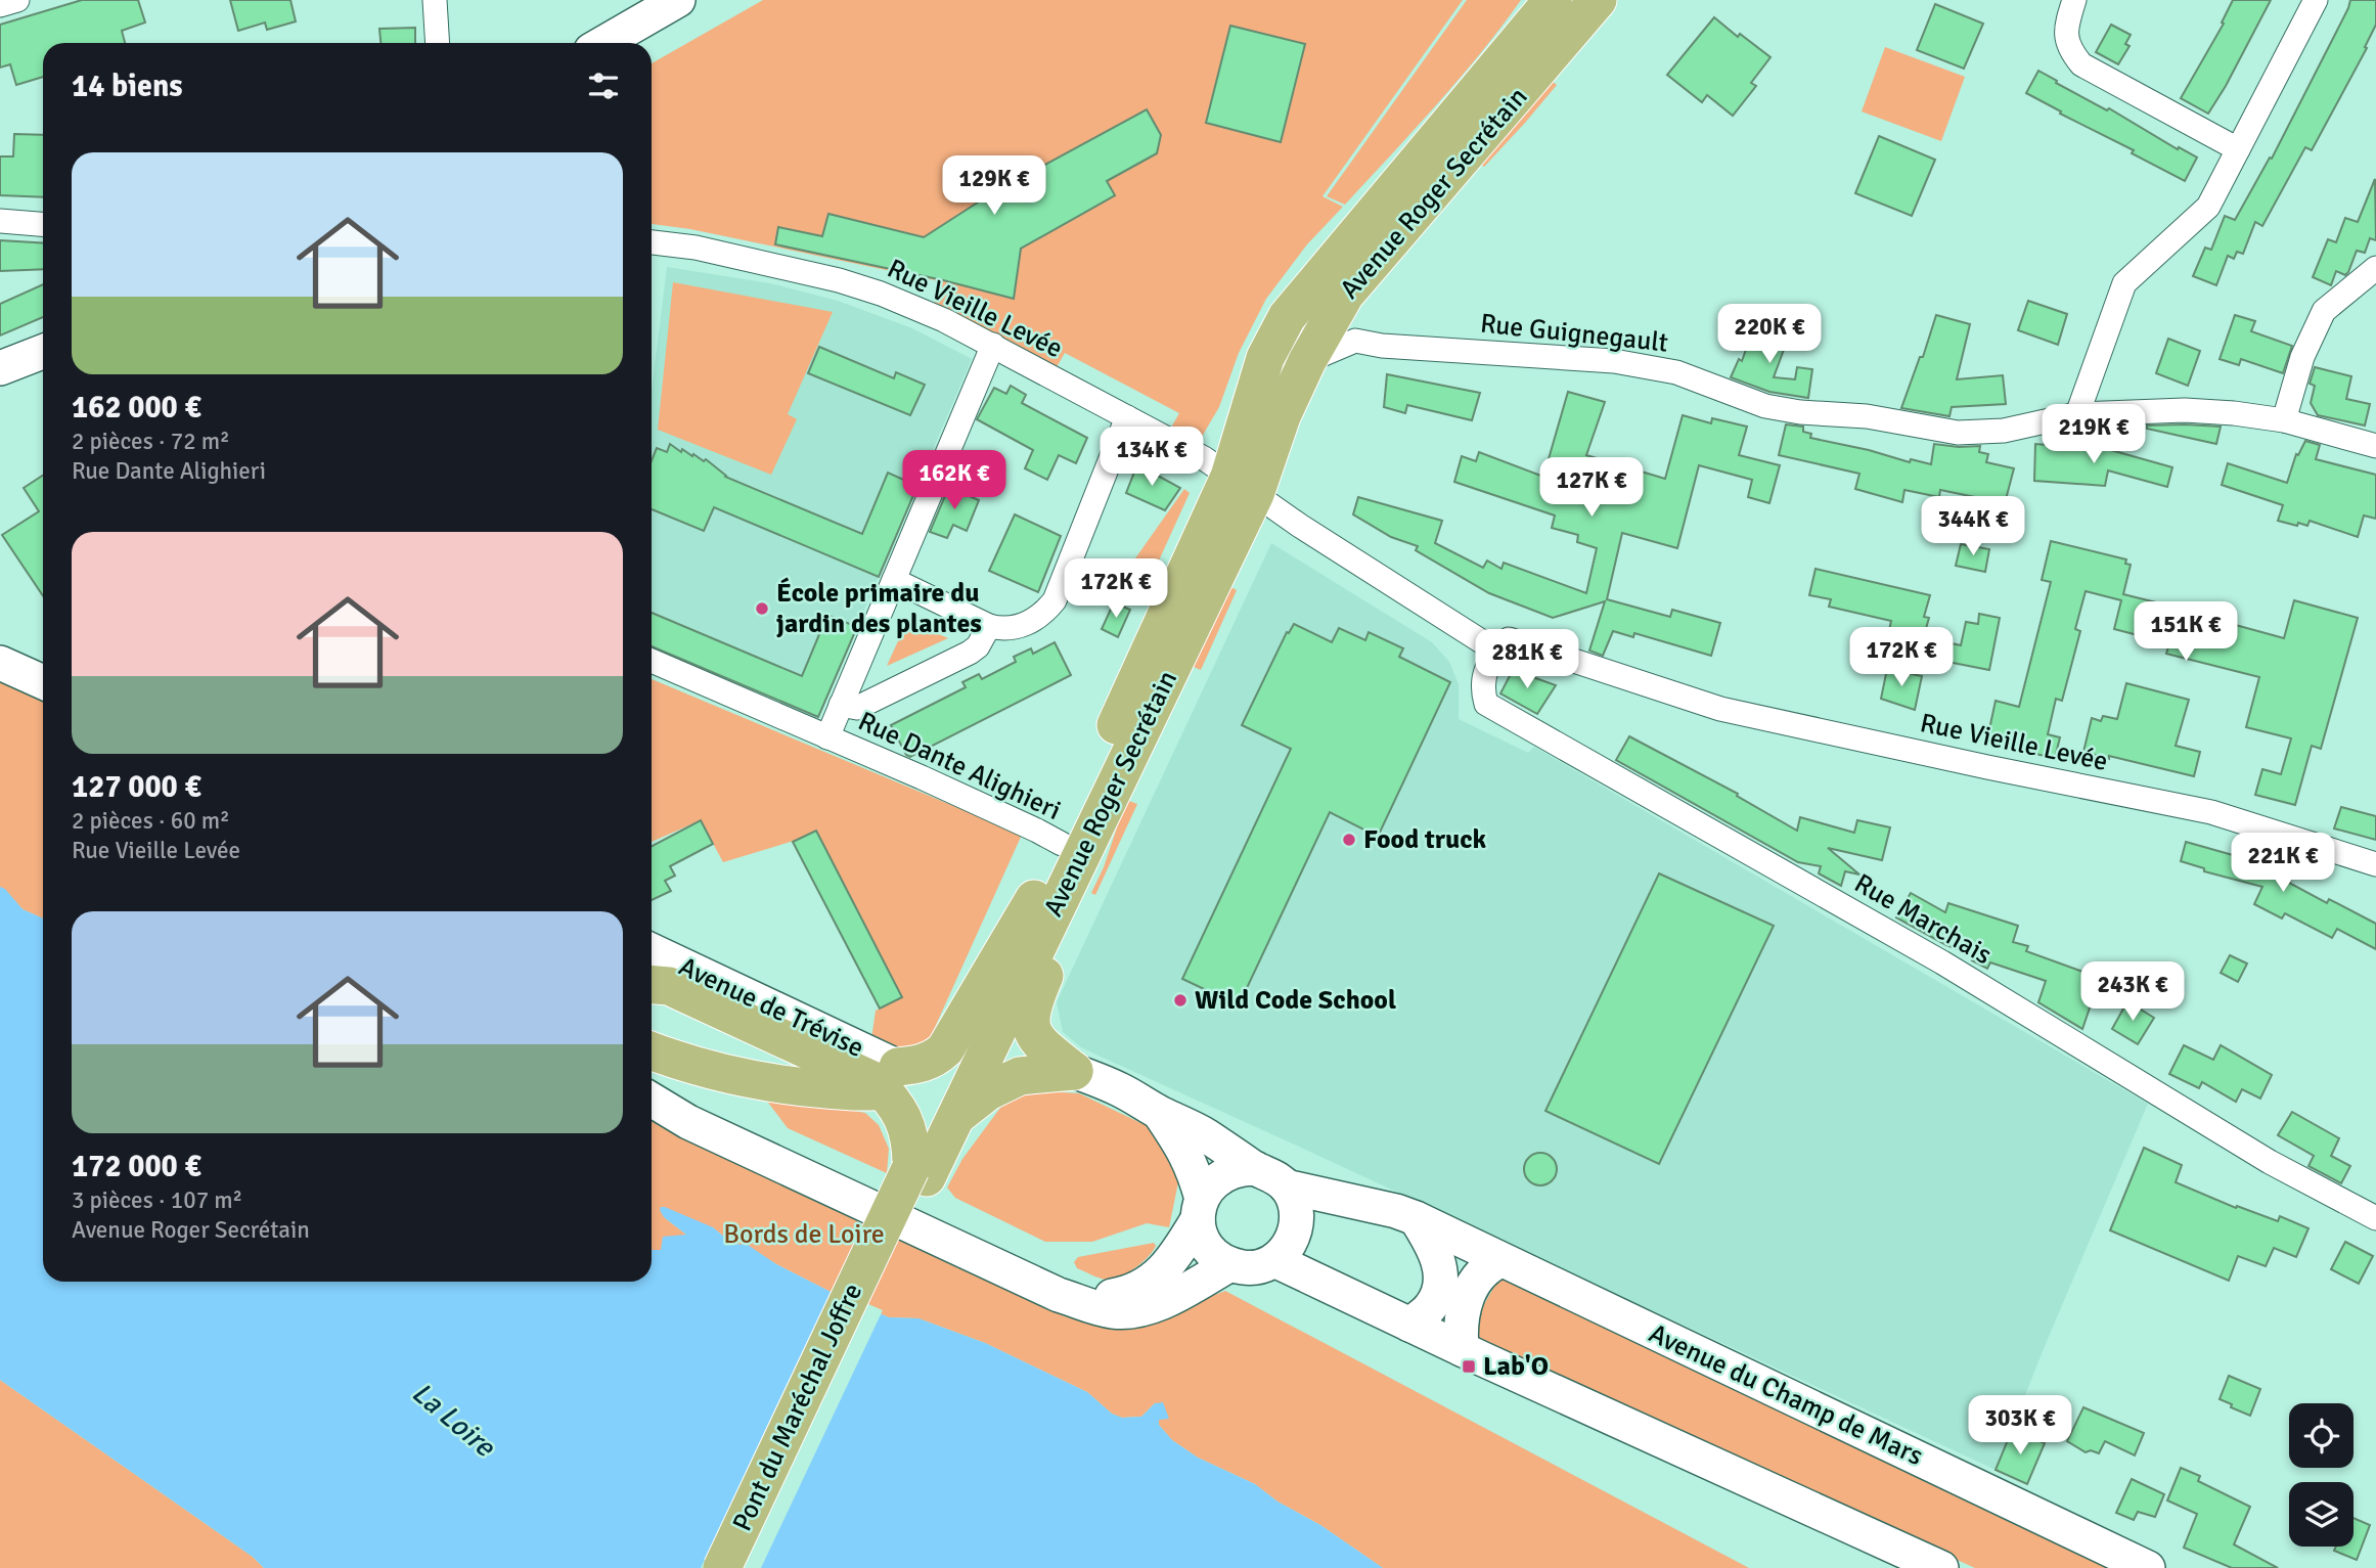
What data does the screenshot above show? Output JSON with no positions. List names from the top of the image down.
{
  "streets": {
    "main road": ["Avenue Roger Secrétain", "Pont du Maréchal Joffre"],
    "street": [
      "Rue Vieille Levée",
      "Rue Guignegault",
      "Rue Dante Alighieri",
      "Rue Marchais",
      "Avenue de Trévise",
      "Avenue du Champ de Mars"
    ]
  },
  "crossings": [
    ["Avenue Roger Secrétain", "Rue Vieille Levée"],
    ["Avenue Roger Secrétain", "Rue Dante Alighieri"],
    ["Avenue Roger Secrétain", "Pont du Maréchal Joffre"],
    ["Rue Vieille Levée", "Rue Dante Alighieri"],
    ["Rue Vieille Levée", "Rue Marchais"]
  ],
  "water": ["La Loire"],
  "parks": ["Bords de Loire"],
  "places": {
    "other": ["École primaire du jardin des plantes", "Food truck", "Wild Code School"],
    "transit": ["Lab'O"]
  },
  "page": {
    "heading": "14 biens",
    "list": [
      {
        "name": "162 000 €",
        "note": "2 pièces · 72 m² · Rue Dante Alighieri"
      },
      {
        "name": "127 000 €",
        "note": "2 pièces · 60 m² · Rue Vieille Levée"
      },
      {
        "name": "172 000 €",
        "note": "3 pièces · 107 m² · Avenue Roger Secrétain"
      }
    ],
    "price": [
      "129K €",
      "220K €",
      "219K €",
      "134K €",
      "162K €",
      "127K €",
      "344K €",
      "172K €",
      "151K €",
      "172K €",
      "281K €",
      "221K €",
      "243K €",
      "303K €"
    ]
  }
}
